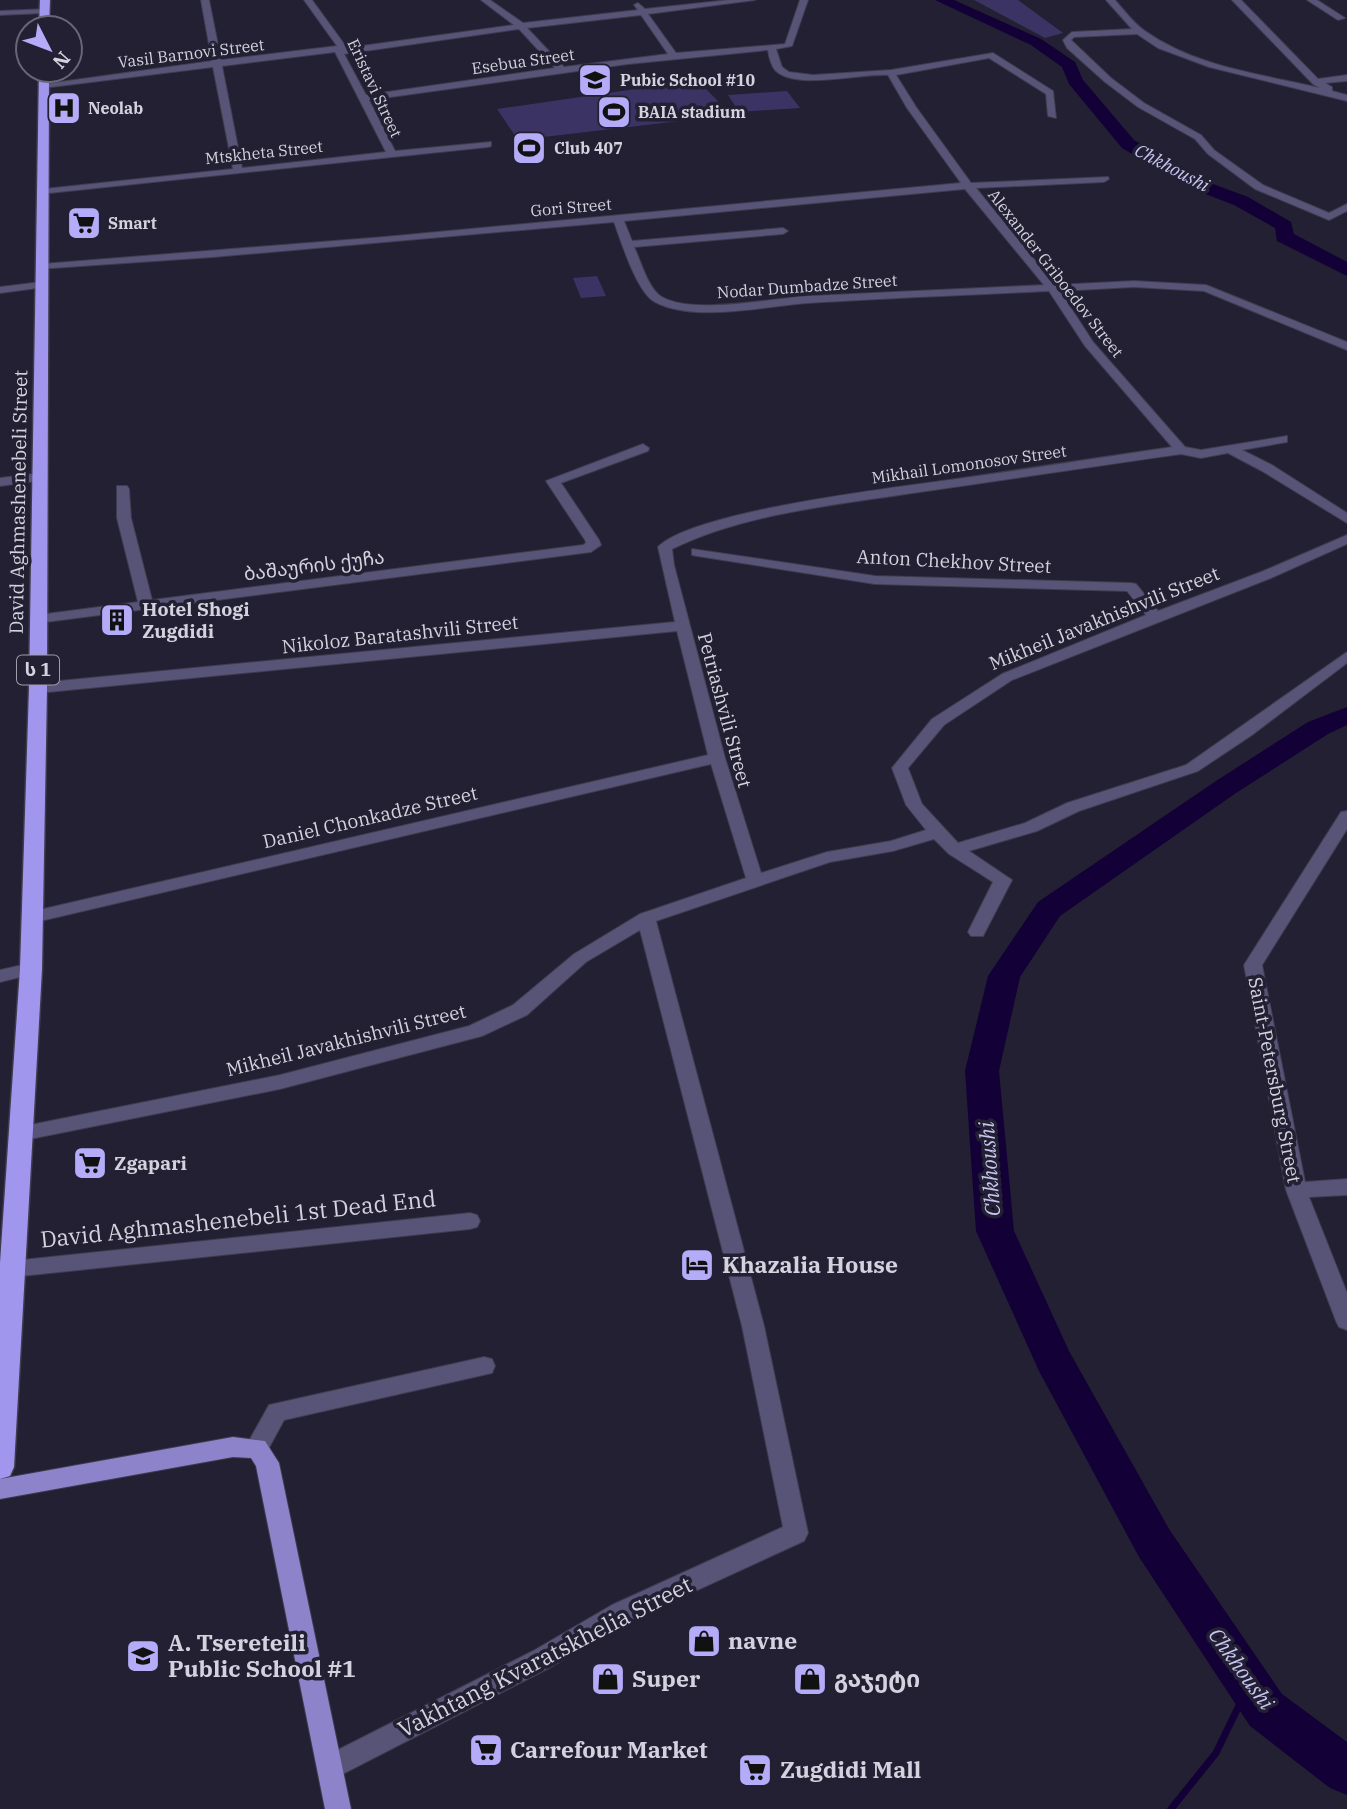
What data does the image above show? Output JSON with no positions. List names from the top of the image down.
{
  "streets": {
    "highway": ["David Aghmashenebeli Street", "ს 1"],
    "street": [
      "Vasil Barnovi Street",
      "Esebua Street",
      "Eristavi Street",
      "Mtskheta Street",
      "Gori Street",
      "Alexander Griboedov Street",
      "Nodar Dumbadze Street",
      "Mikhail Lomonosov Street",
      "Anton Chekhov Street",
      "ბაშაურის ქუჩა",
      "Mikheil Javakhishvili Street",
      "Nikoloz Baratashvili Street",
      "Petriashvili Street",
      "Daniel Chonkadze Street",
      "Saint-Petersburg Street",
      "David Aghmashenebeli 1st Dead End",
      "Vakhtang Kvaratskhelia Street"
    ]
  },
  "crossings": [
    ["Vasil Barnovi Street", "Eristavi Street"],
    ["Esebua Street", "Eristavi Street"],
    ["Eristavi Street", "Mtskheta Street"],
    ["Mtskheta Street", "David Aghmashenebeli Street"],
    ["Gori Street", "Alexander Griboedov Street"],
    ["Gori Street", "Nodar Dumbadze Street"],
    ["Gori Street", "David Aghmashenebeli Street"],
    ["Alexander Griboedov Street", "Nodar Dumbadze Street"],
    ["Alexander Griboedov Street", "Mikhail Lomonosov Street"],
    ["Mikhail Lomonosov Street", "Petriashvili Street"],
    ["David Aghmashenebeli Street", "ბაშაურის ქუჩა"],
    ["David Aghmashenebeli Street", "Mikheil Javakhishvili Street"],
    ["David Aghmashenebeli Street", "Nikoloz Baratashvili Street"],
    ["David Aghmashenebeli Street", "ს 1"],
    ["David Aghmashenebeli Street", "Daniel Chonkadze Street"],
    ["David Aghmashenebeli Street", "David Aghmashenebeli 1st Dead End"],
    ["Anton Chekhov Street", "Mikheil Javakhishvili Street"],
    ["Mikheil Javakhishvili Street", "Petriashvili Street"],
    ["Mikheil Javakhishvili Street", "Vakhtang Kvaratskhelia Street"],
    ["Nikoloz Baratashvili Street", "Petriashvili Street"],
    ["ს 1", "David Aghmashenebeli 1st Dead End"],
    ["Petriashvili Street", "Daniel Chonkadze Street"]
  ],
  "water": ["Chkhoushi"],
  "places": {
    "school or university": ["Pubic School #10", "A. Tsereteili Public School #1"],
    "hospital": ["Neolab"],
    "sports": ["BAIA stadium", "Club 407"],
    "supermarket": [
      "Smart",
      "Zgapari",
      "Carrefour Market",
      "Zugdidi Mall"
    ],
    "building": ["Hotel Shogi Zugdidi"],
    "hotel": ["Khazalia House"],
    "shop": ["navne", "Super", "გაჯეტი"]
  },
  "north": "bottom right"
}
